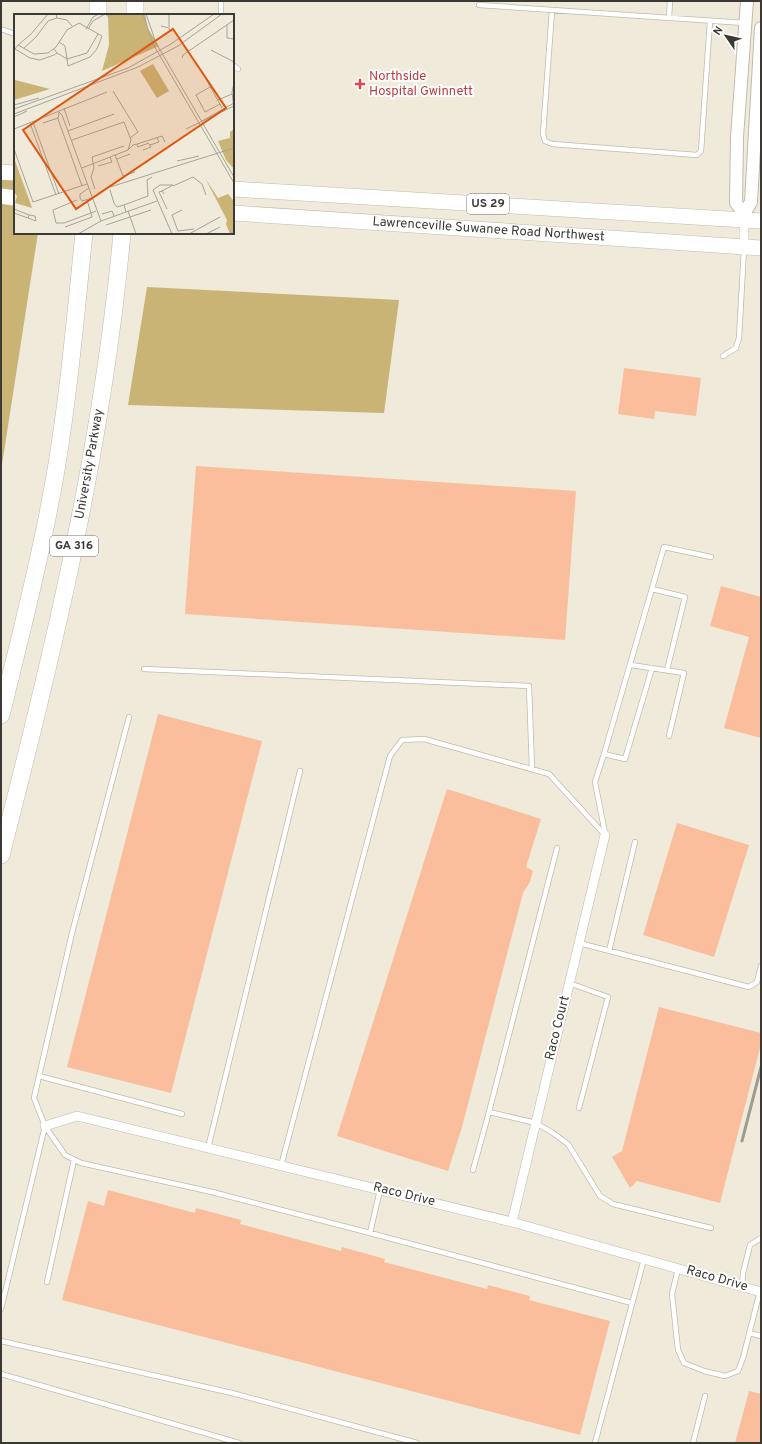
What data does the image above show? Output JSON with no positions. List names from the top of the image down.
{
  "streets": {
    "highway": ["University Parkway", "GA 316"],
    "main road": ["US 29", "Lawrenceville Suwanee Road Northwest"],
    "street": ["Raco Court", "Raco Drive"]
  },
  "crossings": [
    ["US 29", "Lawrenceville Suwanee Road Northwest"],
    ["Raco Court", "Raco Drive"]
  ],
  "places": {
    "health": ["Northside Hospital Gwinnett"]
  },
  "north": "top left"
}
